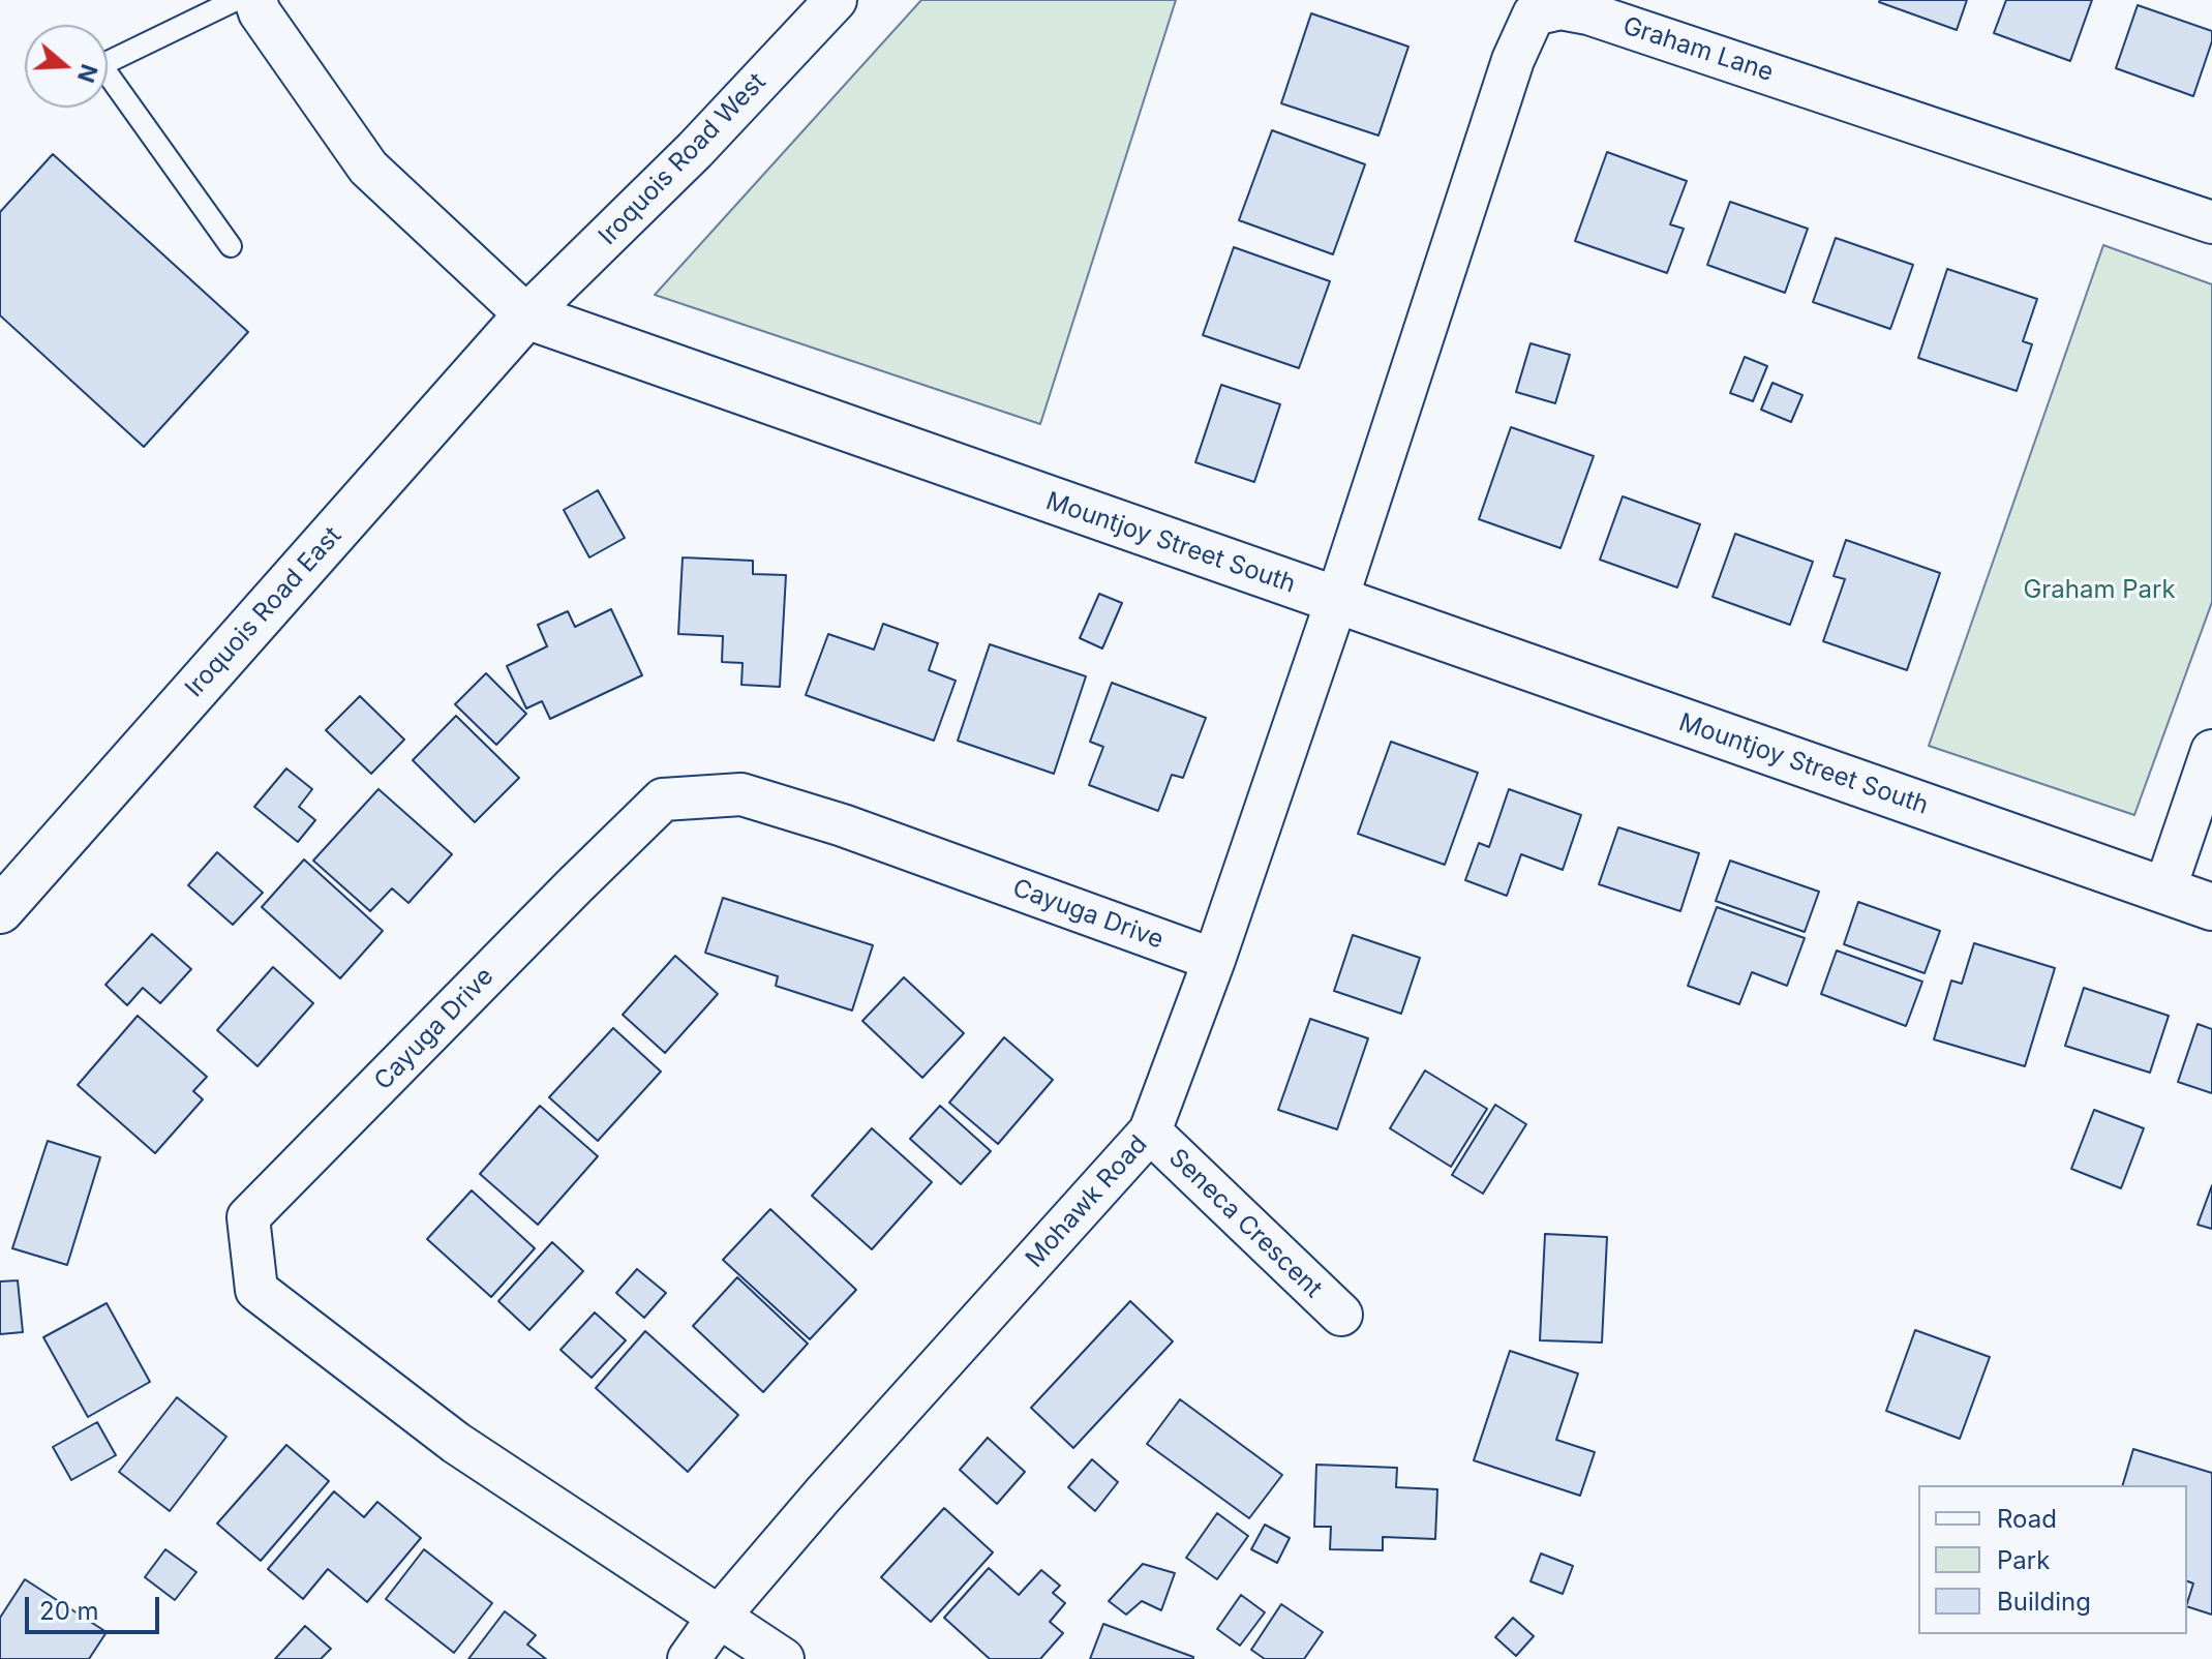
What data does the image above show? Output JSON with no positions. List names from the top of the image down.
{
  "streets": {
    "street": [
      "Graham Lane",
      "Iroquois Road West",
      "Mountjoy Street South",
      "Iroquois Road East",
      "Cayuga Drive",
      "Mohawk Road",
      "Seneca Crescent"
    ]
  },
  "crossings": [
    ["Graham Lane", "Mountjoy Street South"],
    ["Graham Lane", "Mohawk Road"],
    ["Iroquois Road West", "Mountjoy Street South"],
    ["Iroquois Road West", "Iroquois Road East"],
    ["Mountjoy Street South", "Iroquois Road East"],
    ["Mountjoy Street South", "Mohawk Road"],
    ["Cayuga Drive", "Mohawk Road"],
    ["Mohawk Road", "Seneca Crescent"]
  ],
  "parks": ["Graham Park"],
  "legend": ["Road", "Park", "Building"],
  "scale_bar": "20 m",
  "north": "right"
}
